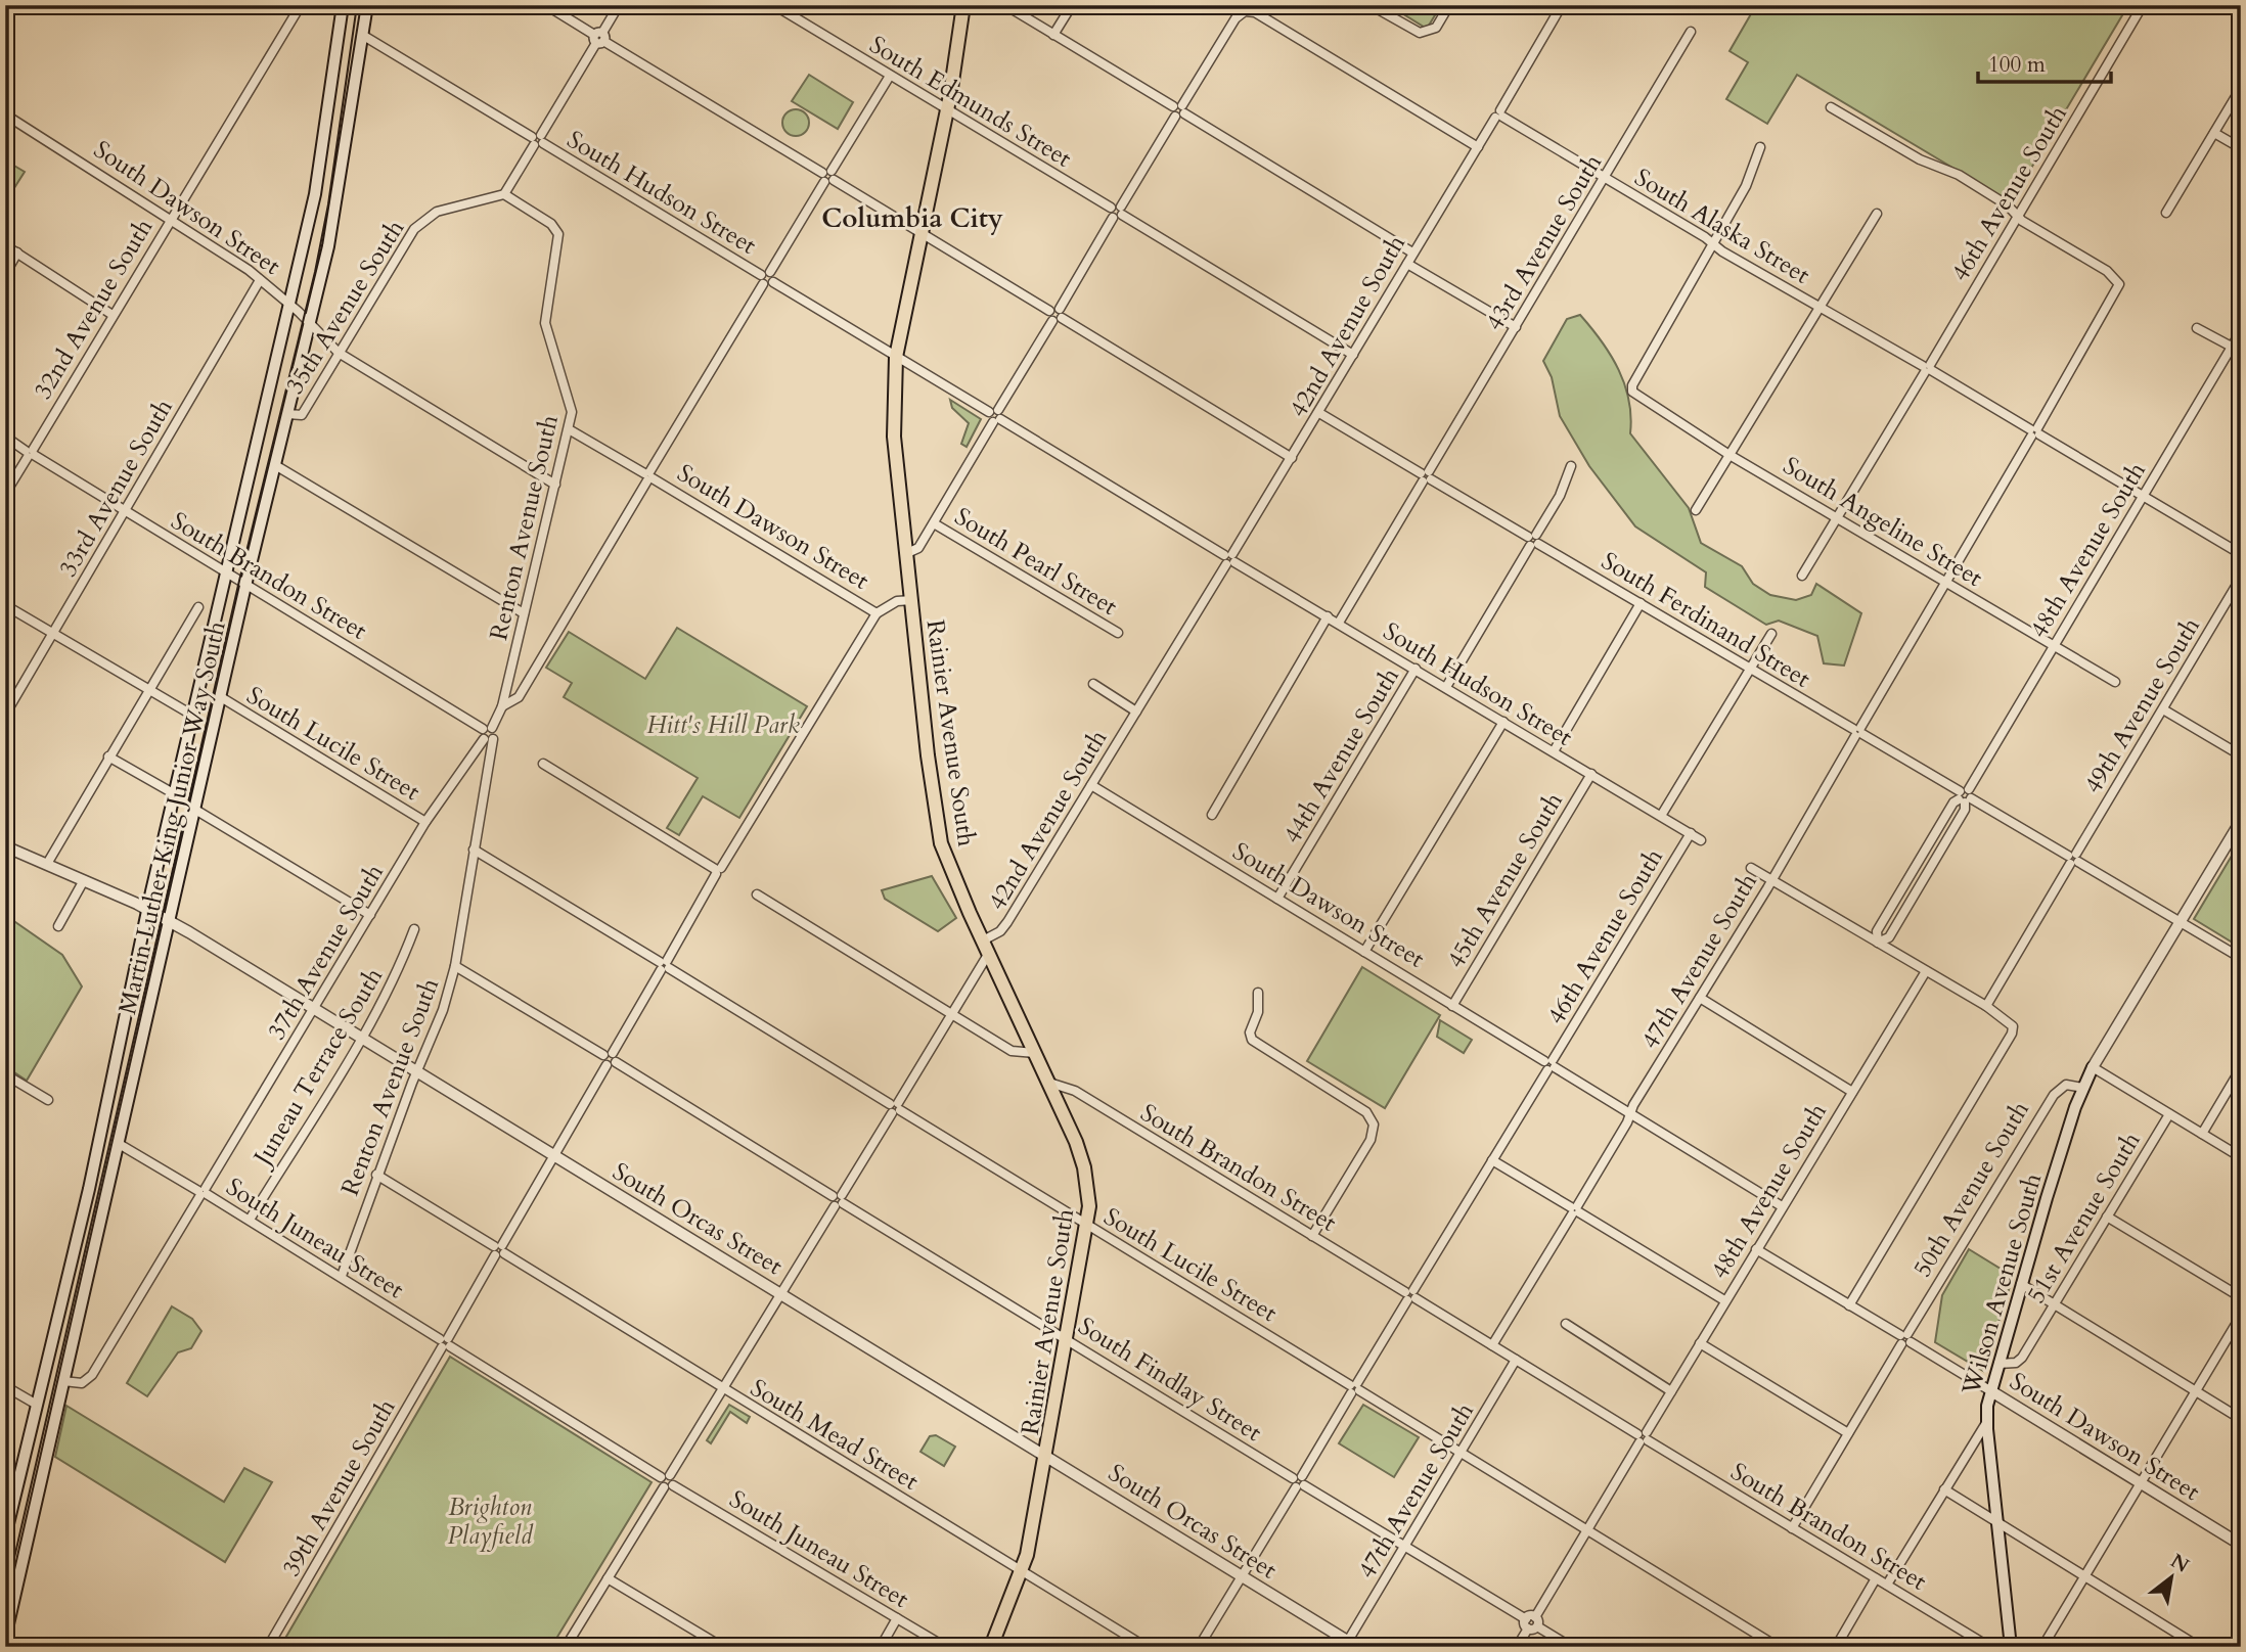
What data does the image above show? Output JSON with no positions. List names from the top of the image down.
{
  "streets": {
    "main road": ["Rainier Avenue South", "Martin Luther King Junior Way South", "Wilson Avenue South"],
    "street": [
      "South Edmunds Street",
      "South Hudson Street",
      "46th Avenue South",
      "South Dawson Street",
      "South Alaska Street",
      "43rd Avenue South",
      "35th Avenue South",
      "32nd Avenue South",
      "42nd Avenue South",
      "33rd Avenue South",
      "South Angeline Street",
      "Renton Avenue South",
      "48th Avenue South",
      "South Pearl Street",
      "South Brandon Street",
      "South Ferdinand Street",
      "49th Avenue South",
      "South Lucile Street",
      "44th Avenue South",
      "45th Avenue South",
      "37th Avenue South",
      "47th Avenue South",
      "Juneau Terrace South",
      "50th Avenue South",
      "51st Avenue South",
      "South Orcas Street",
      "South Juneau Street",
      "South Findlay Street",
      "South Mead Street",
      "39th Avenue South"
    ]
  },
  "crossings": [
    ["South Edmunds Street", "Rainier Avenue South"],
    ["South Hudson Street", "46th Avenue South"],
    ["South Hudson Street", "43rd Avenue South"],
    ["South Hudson Street", "42nd Avenue South"],
    ["South Hudson Street", "Rainier Avenue South"],
    ["South Hudson Street", "44th Avenue South"],
    ["South Hudson Street", "Martin Luther King Junior Way South"],
    ["South Hudson Street", "45th Avenue South"],
    ["46th Avenue South", "South Dawson Street"],
    ["46th Avenue South", "South Alaska Street"],
    ["46th Avenue South", "South Angeline Street"],
    ["46th Avenue South", "South Brandon Street"],
    ["46th Avenue South", "South Ferdinand Street"],
    ["46th Avenue South", "South Lucile Street"],
    ["46th Avenue South", "47th Avenue South"],
    ["46th Avenue South", "South Orcas Street"],
    ["46th Avenue South", "South Findlay Street"],
    ["South Dawson Street", "35th Avenue South"],
    ["South Dawson Street", "32nd Avenue South"],
    ["South Dawson Street", "42nd Avenue South"],
    ["South Dawson Street", "33rd Avenue South"],
    ["South Dawson Street", "Renton Avenue South"],
    ["South Dawson Street", "48th Avenue South"],
    ["South Dawson Street", "Rainier Avenue South"],
    ["South Dawson Street", "44th Avenue South"],
    ["South Dawson Street", "Martin Luther King Junior Way South"],
    ["South Dawson Street", "45th Avenue South"],
    ["South Dawson Street", "47th Avenue South"],
    ["South Dawson Street", "50th Avenue South"],
    ["South Dawson Street", "Wilson Avenue South"],
    ["South Dawson Street", "39th Avenue South"],
    ["South Alaska Street", "43rd Avenue South"],
    ["South Alaska Street", "42nd Avenue South"],
    ["South Alaska Street", "South Angeline Street"],
    ["South Alaska Street", "48th Avenue South"],
    ["South Alaska Street", "47th Avenue South"],
    ["43rd Avenue South", "South Ferdinand Street"],
    ["35th Avenue South", "Renton Avenue South"],
    ["35th Avenue South", "Martin Luther King Junior Way South"],
    ["32nd Avenue South", "South Brandon Street"],
    ["42nd Avenue South", "South Ferdinand Street"],
    ["42nd Avenue South", "Rainier Avenue South"],
    ["42nd Avenue South", "South Lucile Street"],
    ["42nd Avenue South", "South Orcas Street"],
    ["42nd Avenue South", "South Findlay Street"],
    ["42nd Avenue South", "South Mead Street"],
    ["33rd Avenue South", "South Brandon Street"],
    ["South Angeline Street", "48th Avenue South"],
    ["South Angeline Street", "47th Avenue South"],
    ["Renton Avenue South", "South Brandon Street"],
    ["Renton Avenue South", "South Lucile Street"],
    ["Renton Avenue South", "37th Avenue South"],
    ["Renton Avenue South", "South Orcas Street"],
    ["Renton Avenue South", "South Juneau Street"],
    ["Renton Avenue South", "South Findlay Street"],
    ["Renton Avenue South", "South Mead Street"],
    ["48th Avenue South", "South Brandon Street"],
    ["48th Avenue South", "South Ferdinand Street"],
    ["48th Avenue South", "South Lucile Street"],
    ["48th Avenue South", "South Findlay Street"],
    ["South Brandon Street", "Rainier Avenue South"],
    ["South Brandon Street", "Martin Luther King Junior Way South"],
    ["South Brandon Street", "47th Avenue South"],
    ["South Brandon Street", "50th Avenue South"],
    ["South Ferdinand Street", "49th Avenue South"],
    ["South Ferdinand Street", "45th Avenue South"],
    ["South Ferdinand Street", "47th Avenue South"],
    ["Rainier Avenue South", "South Lucile Street"],
    ["Rainier Avenue South", "South Orcas Street"],
    ["Rainier Avenue South", "South Findlay Street"],
    ["Rainier Avenue South", "South Mead Street"],
    ["South Lucile Street", "Martin Luther King Junior Way South"],
    ["South Lucile Street", "37th Avenue South"],
    ["South Lucile Street", "47th Avenue South"],
    ["South Lucile Street", "39th Avenue South"],
    ["Martin Luther King Junior Way South", "37th Avenue South"],
    ["Martin Luther King Junior Way South", "South Orcas Street"],
    ["Martin Luther King Junior Way South", "South Juneau Street"],
    ["37th Avenue South", "South Orcas Street"],
    ["37th Avenue South", "South Juneau Street"],
    ["47th Avenue South", "South Orcas Street"],
    ["47th Avenue South", "South Findlay Street"],
    ["Juneau Terrace South", "South Orcas Street"],
    ["Juneau Terrace South", "South Juneau Street"],
    ["50th Avenue South", "Wilson Avenue South"],
    ["51st Avenue South", "Wilson Avenue South"],
    ["South Orcas Street", "39th Avenue South"],
    ["South Juneau Street", "39th Avenue South"],
    ["South Findlay Street", "39th Avenue South"],
    ["South Mead Street", "39th Avenue South"]
  ],
  "districts": ["Columbia City"],
  "parks": ["Hitt's Hill Park", "Brighton Playfield"],
  "scale_bar": "100 m",
  "north": "top right"
}
